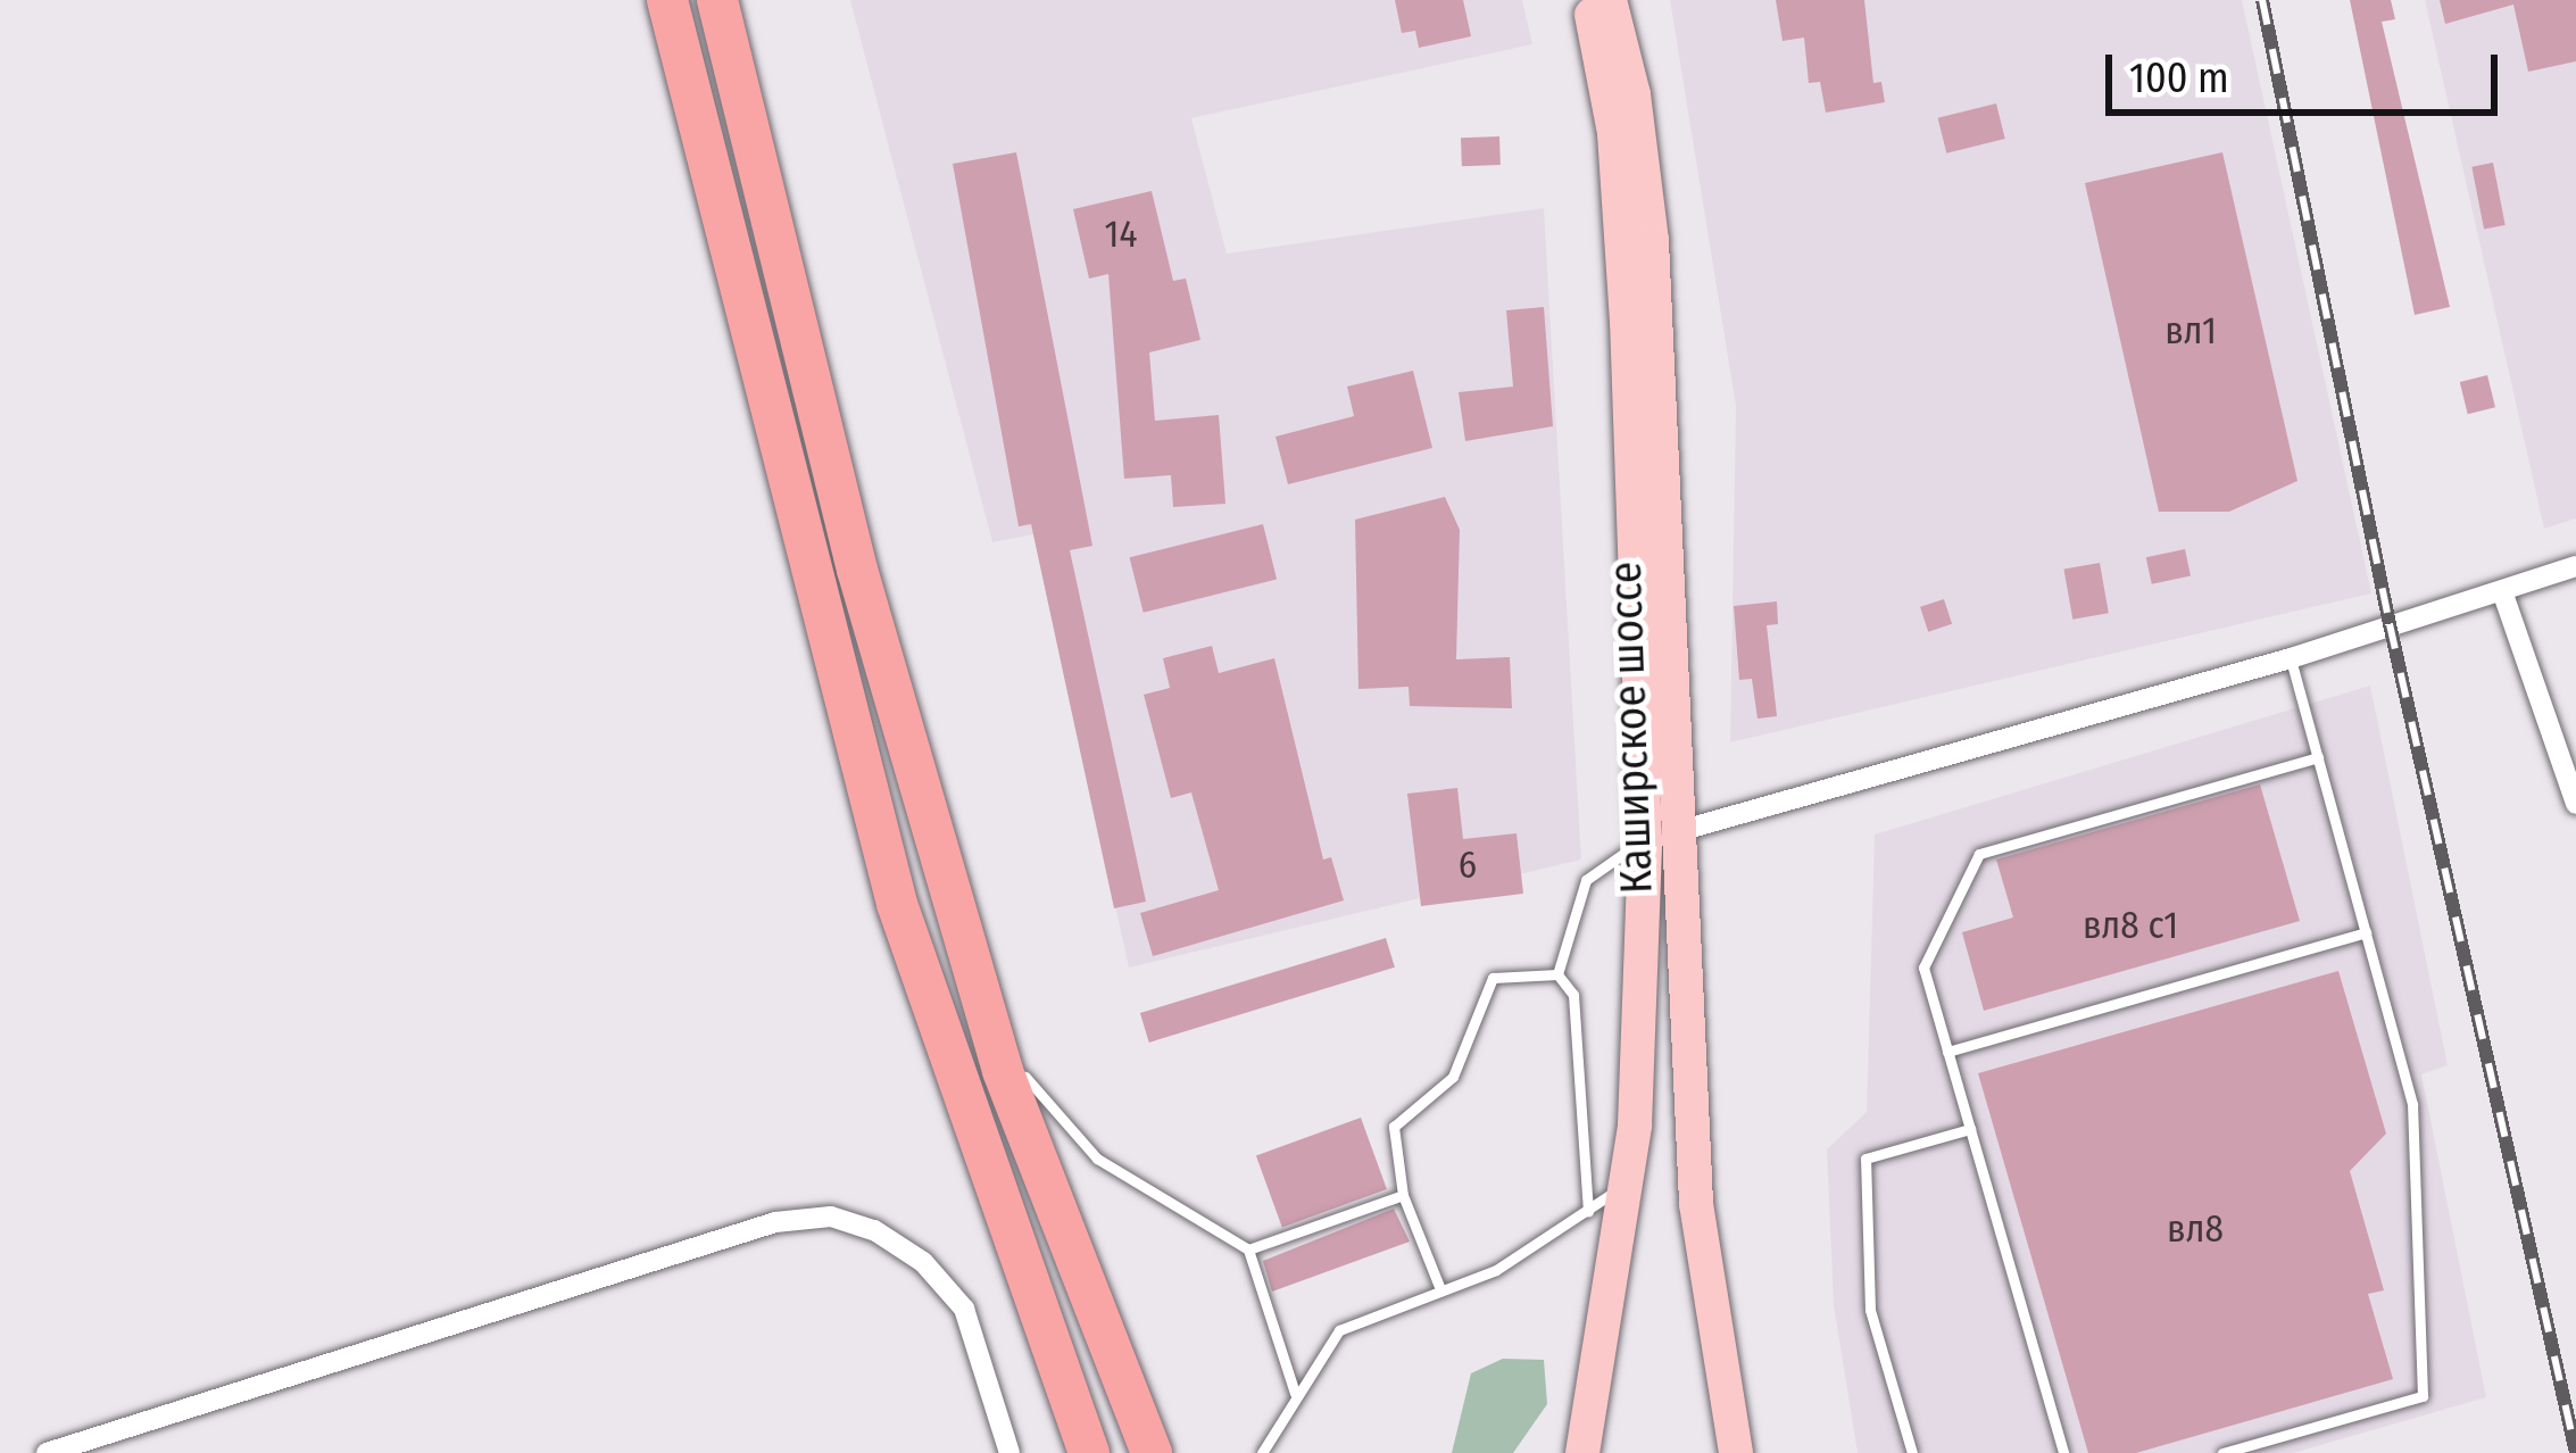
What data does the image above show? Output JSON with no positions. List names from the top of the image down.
{
  "streets": {
    "main road": ["Каширское шоссе"]
  },
  "house_numbers": [
    "14",
    "вл1",
    "6",
    "вл8 с1",
    "вл8"
  ],
  "scale_bar": "100 m"
}
